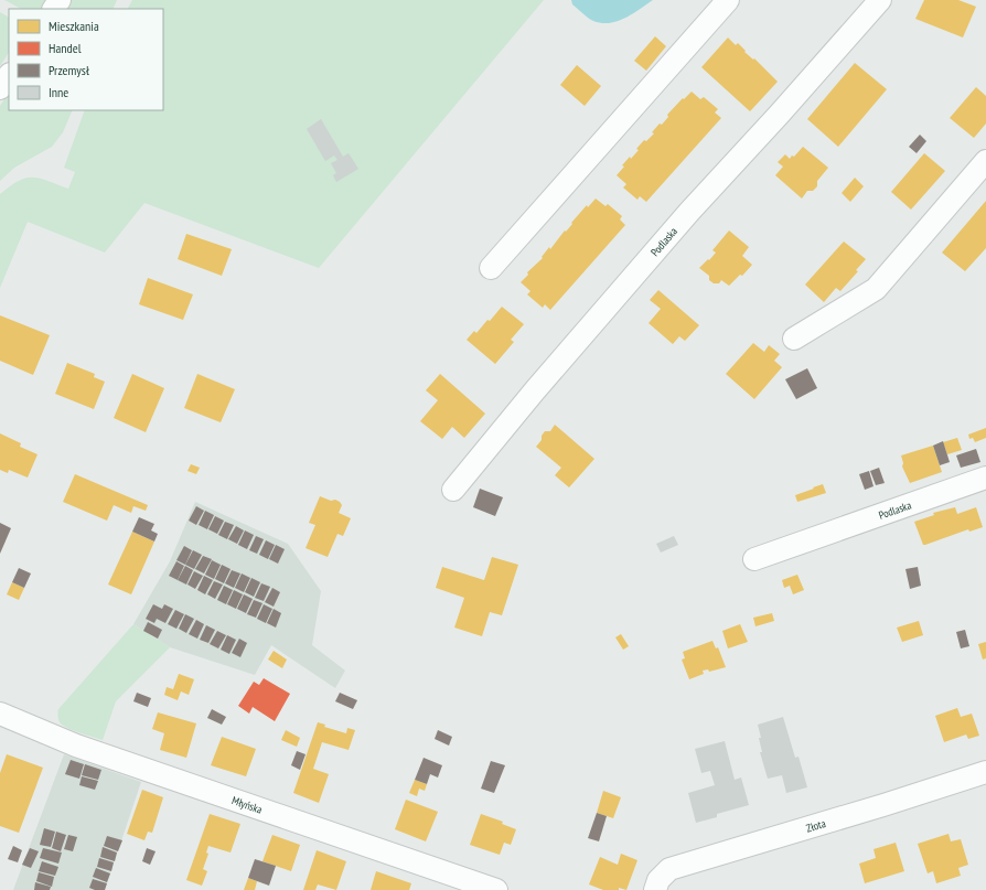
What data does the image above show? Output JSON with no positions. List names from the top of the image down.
{
  "streets": {
    "street": ["Podlaska", "Młyńska", "Złota"]
  },
  "legend": [
    "Mieszkania",
    "Handel",
    "Przemysł",
    "Inne"
  ]
}
